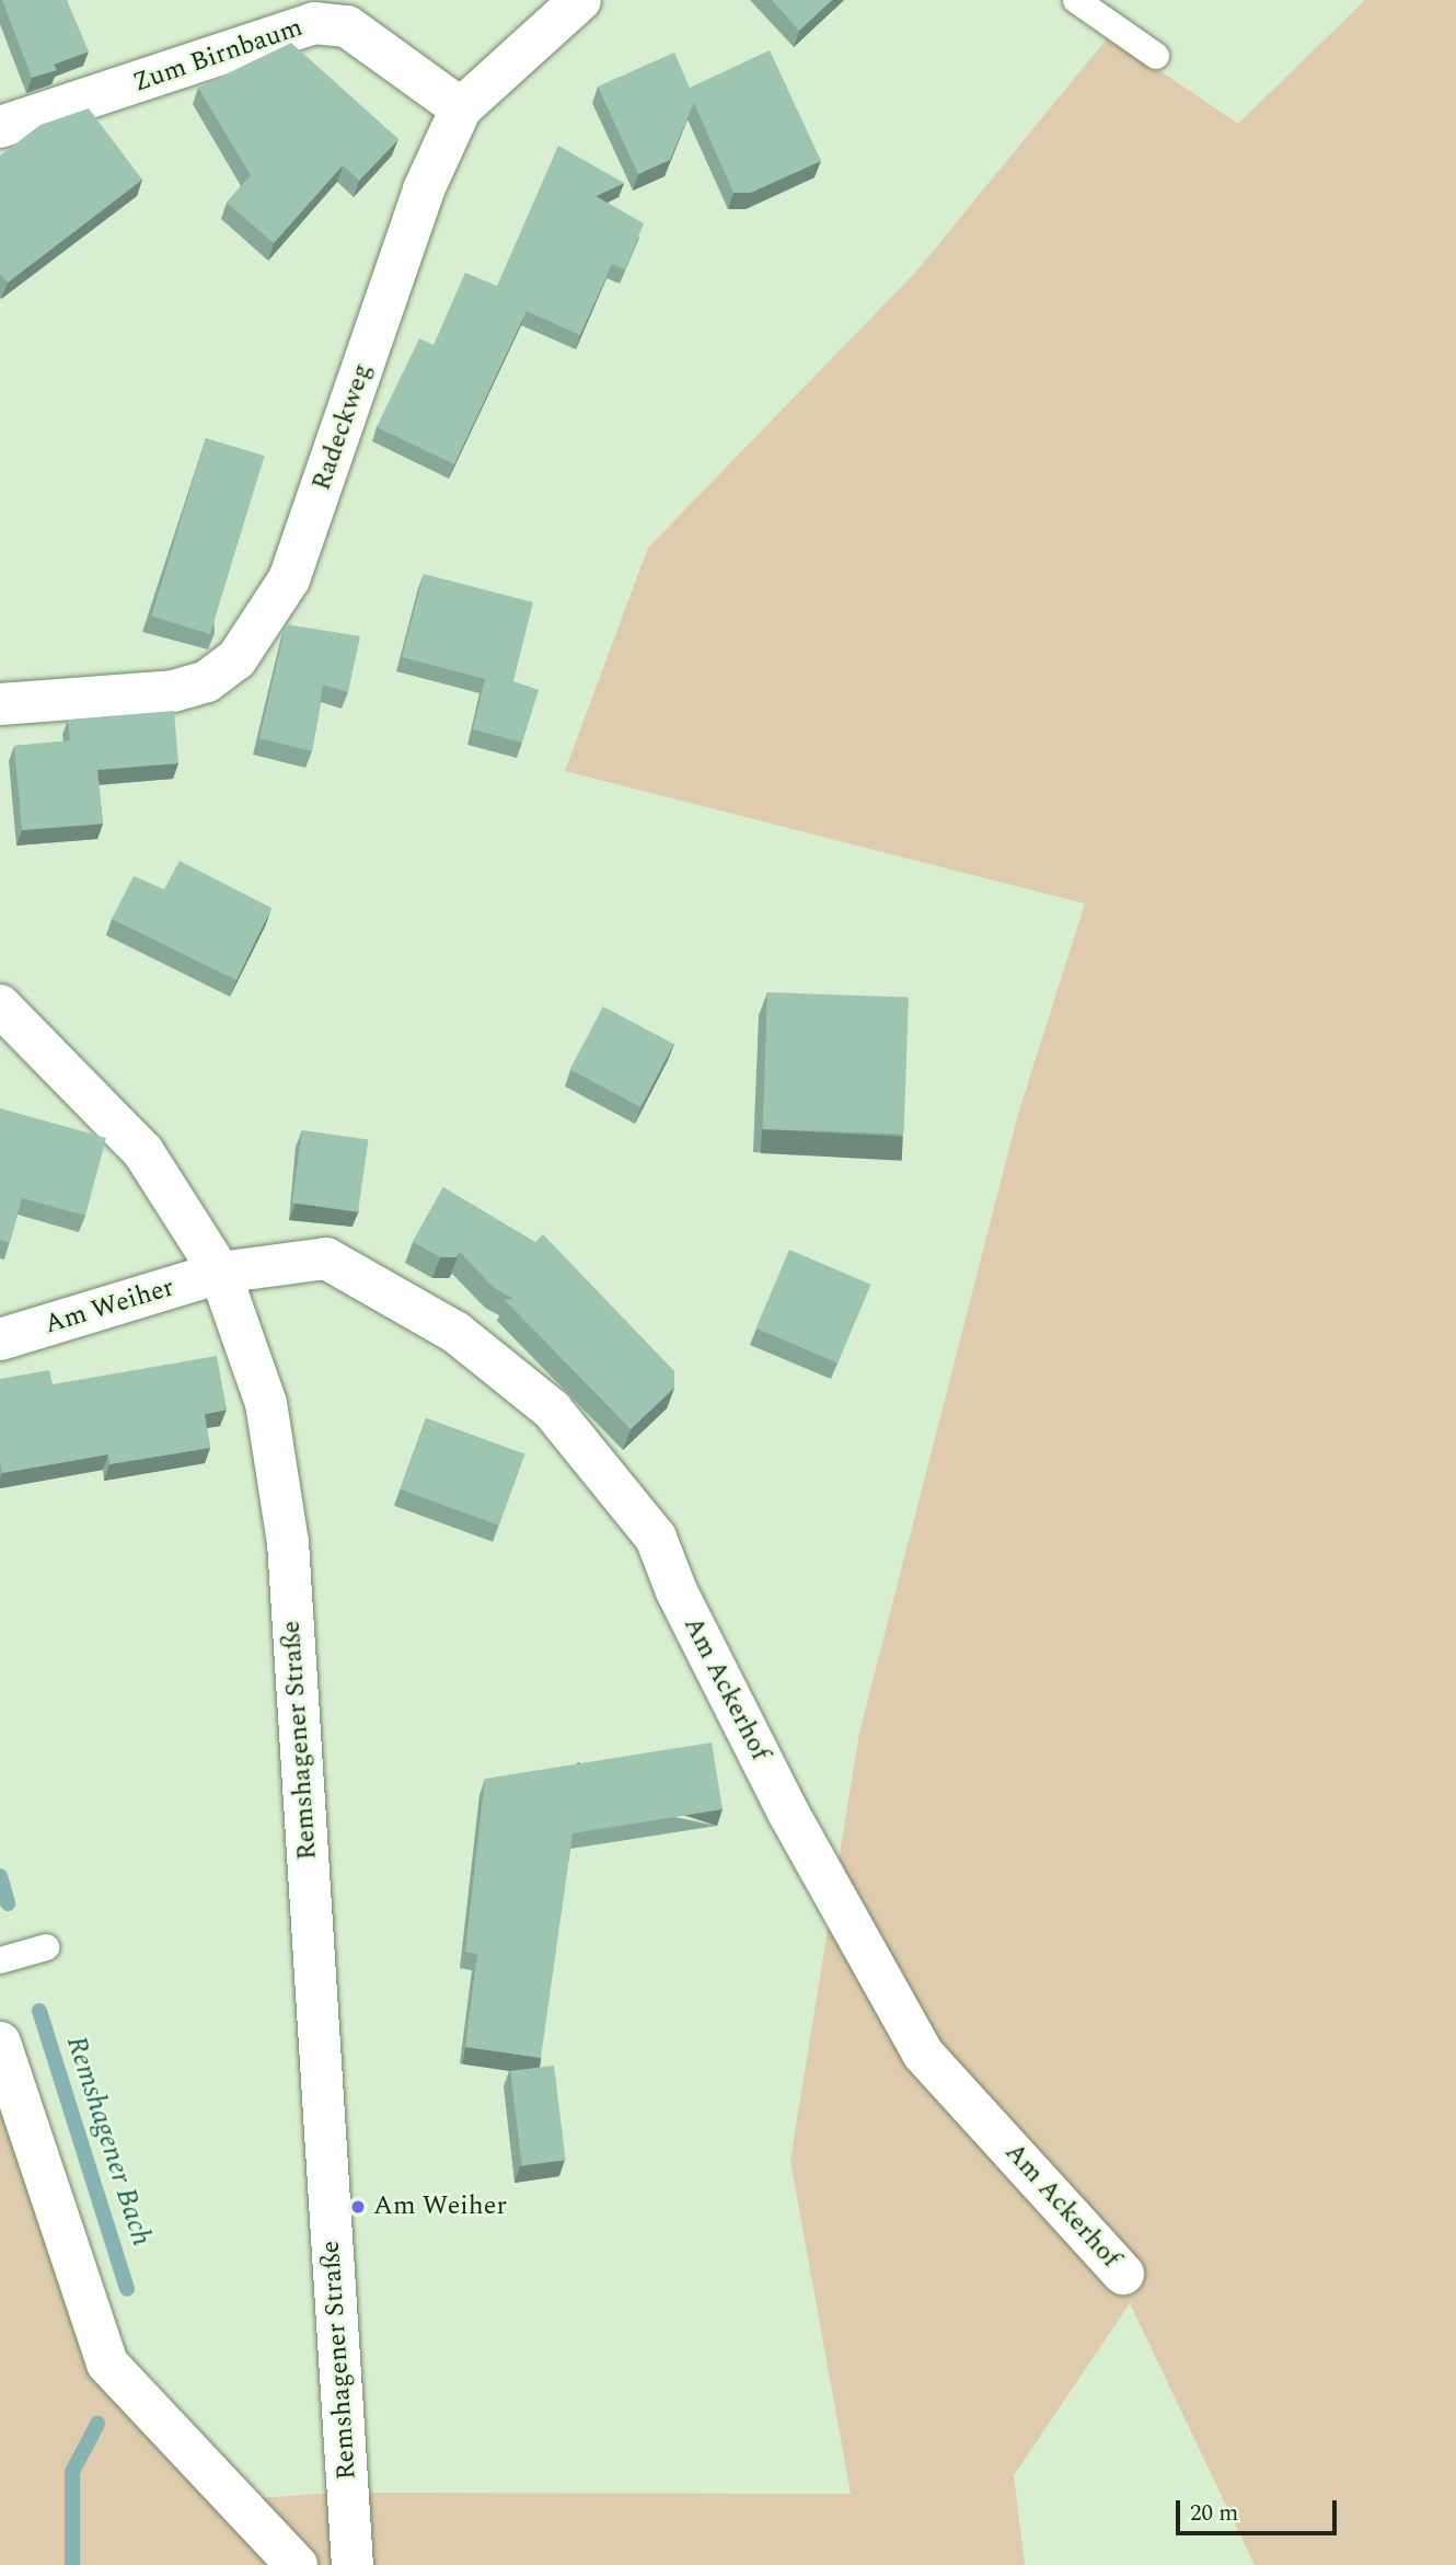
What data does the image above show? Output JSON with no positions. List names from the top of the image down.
{
  "streets": {
    "street": [
      "Zum Birnbaum",
      "Radeckweg",
      "Am Weiher",
      "Am Ackerhof",
      "Remshagener Straße"
    ]
  },
  "crossings": [
    ["Zum Birnbaum", "Radeckweg"],
    ["Am Weiher", "Am Ackerhof"],
    ["Am Weiher", "Remshagener Straße"],
    ["Am Ackerhof", "Remshagener Straße"]
  ],
  "water": ["Remshagener Bach"],
  "places": ["Am Weiher"],
  "scale_bar": "20 m"
}
